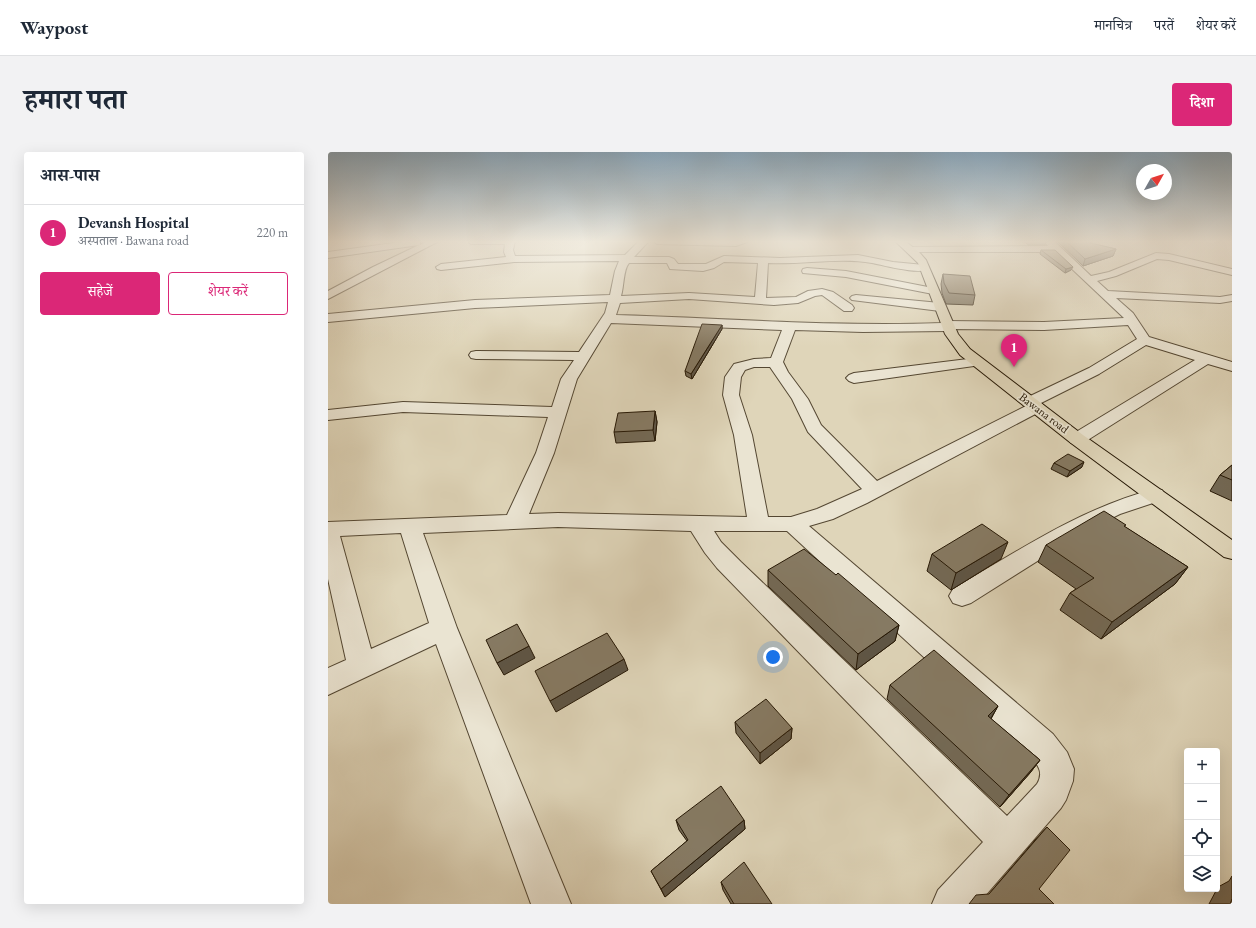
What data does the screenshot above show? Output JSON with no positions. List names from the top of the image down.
{
  "streets": {
    "main road": ["Bawana road"]
  },
  "north": "top right",
  "page": {
    "header": "Waypost",
    "nav": ["मानचित्र", "परतें", "शेयर करें"],
    "title": "हमारा पता",
    "buttons": [
      "दिशा",
      ["सहेजें", "शेयर करें"]
    ],
    "heading": "आस-पास",
    "list": [
      {
        "mark": "1",
        "name": "Devansh Hospital",
        "note": "अस्पताल · Bawana road",
        "value": "220 m"
      }
    ],
    "pins": "1",
    "map_buttons": ["+", "−"]
  }
}
